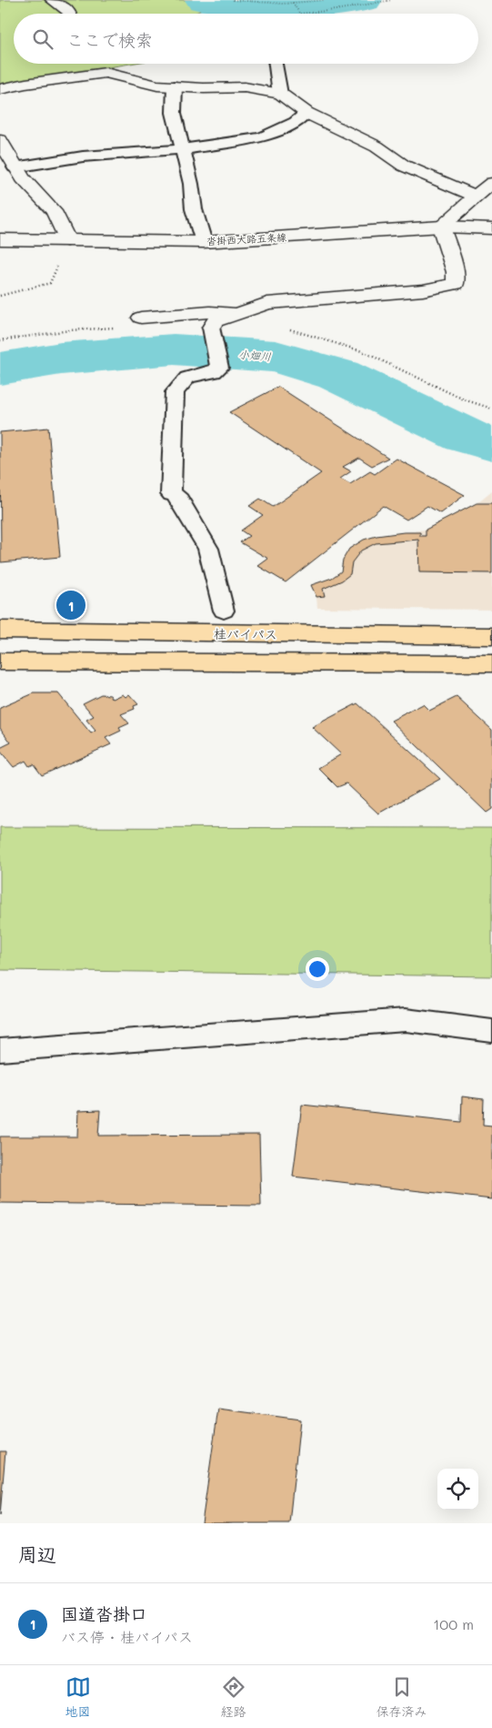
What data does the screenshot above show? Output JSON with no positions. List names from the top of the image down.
{
  "streets": {
    "highway": ["桂バイパス"],
    "street": ["沓掛西大路五条線"]
  },
  "water": ["小畑川"],
  "page": {
    "search": "ここで検索",
    "pins": "1",
    "heading": "周辺",
    "list": [
      {
        "mark": "1",
        "name": "国道沓掛口",
        "note": "バス停 · 桂バイパス",
        "value": "100 m"
      }
    ],
    "nav": ["地図", "経路", "保存済み"]
  }
}
